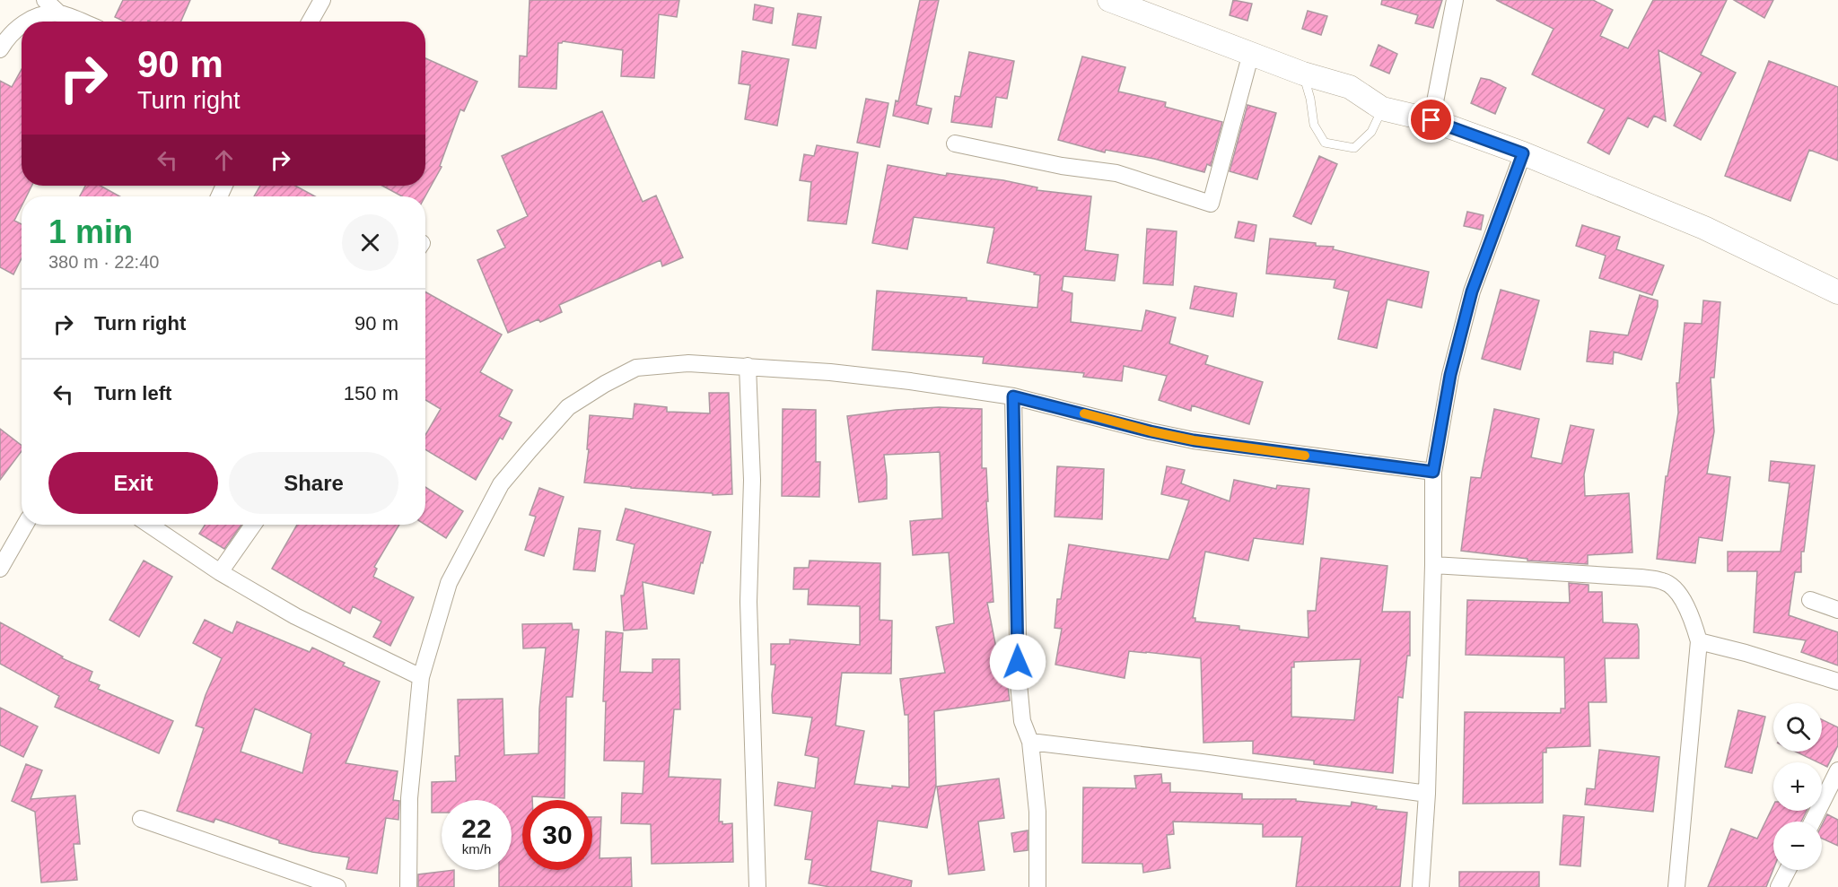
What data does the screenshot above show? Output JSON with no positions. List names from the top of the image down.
{
  "page": {
    "turn": ["90 m", "Turn right"],
    "heading": ["1 min", "380 m · 22:40"],
    "list": [
      {
        "name": "Turn right",
        "value": "90 m"
      },
      {
        "name": "Turn left",
        "value": "150 m"
      }
    ],
    "buttons": ["Exit", "Share"],
    "map_buttons": ["+", "−"],
    "speed": "22 km/h",
    "limit": "30"
  }
}
